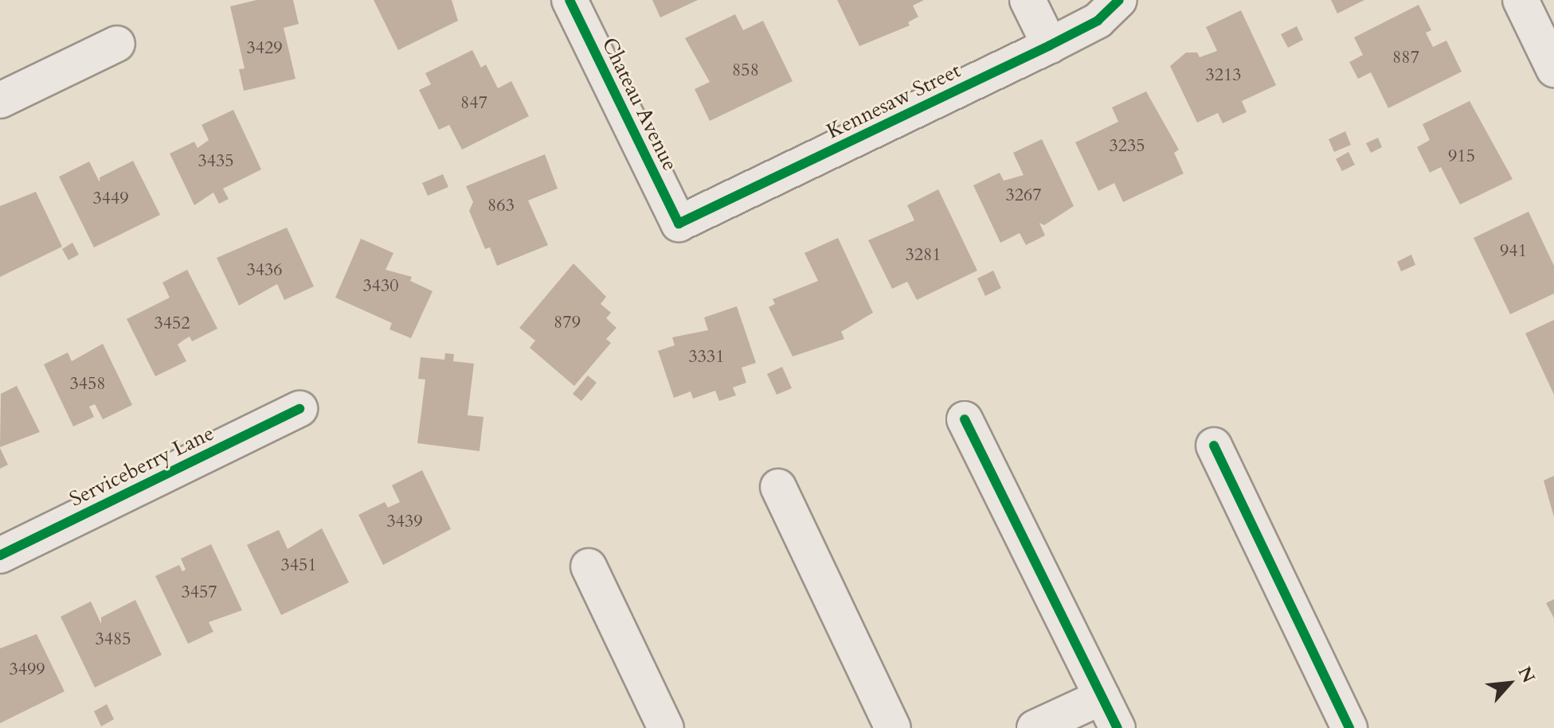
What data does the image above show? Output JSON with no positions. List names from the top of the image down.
{
  "streets": {
    "street": ["Kennesaw Street", "Chateau Avenue", "Serviceberry Lane"]
  },
  "crossings": [
    ["Kennesaw Street", "Chateau Avenue"]
  ],
  "house_numbers": [
    "3429",
    "887",
    "858",
    "3213",
    "847",
    "3235",
    "915",
    "3435",
    "3267",
    "3449",
    "863",
    "941",
    "3281",
    "3436",
    "3430",
    "879",
    "3452",
    "3331",
    "3458",
    "3439",
    "3451",
    "3457",
    "3485",
    "3499"
  ],
  "north": "top right"
}
